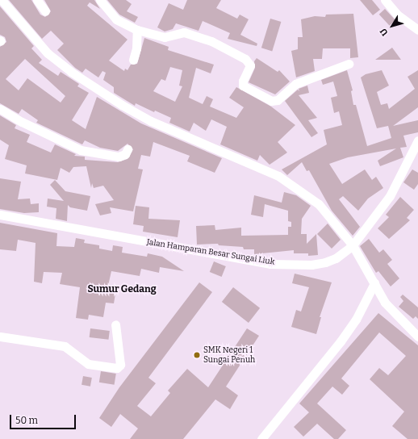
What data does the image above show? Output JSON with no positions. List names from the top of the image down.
{
  "streets": {
    "street": ["Jalan Hamparan Besar Sungai Liuk"]
  },
  "districts": ["Sumur Gedang"],
  "places": ["SMK Negeri 1 Sungai Penuh"],
  "scale_bar": "50 m",
  "north": "bottom left"
}
